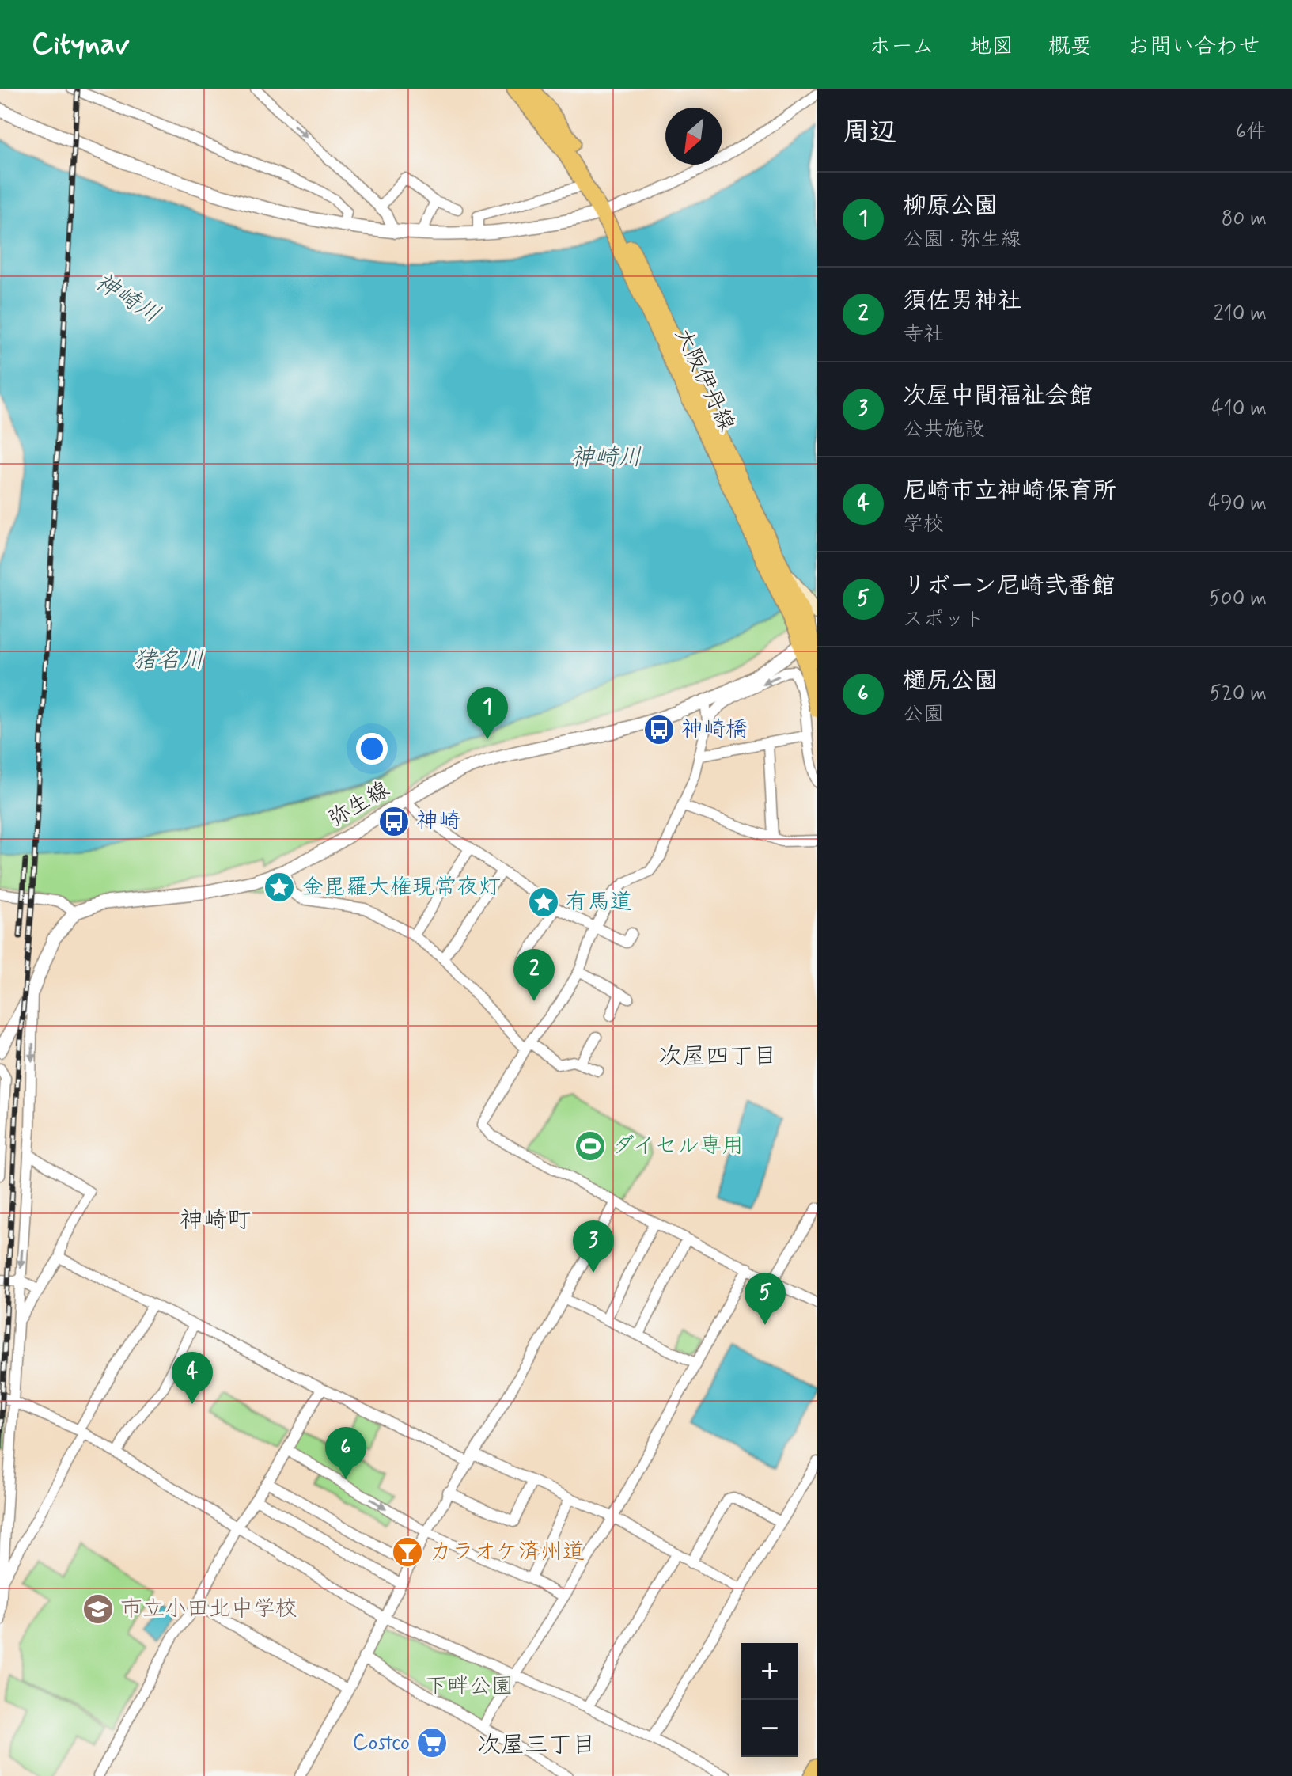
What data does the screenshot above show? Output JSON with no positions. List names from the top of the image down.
{
  "streets": {
    "main road": ["大阪伊丹線"],
    "street": ["弥生線"]
  },
  "crossings": [
    ["大阪伊丹線", "弥生線"]
  ],
  "districts": ["次屋四丁目", "神崎町", "次屋三丁目"],
  "water": ["神崎川", "猪名川"],
  "parks": ["下畔公園"],
  "places": {
    "bus stop": ["神崎橋", "神崎"],
    "place": ["金毘羅大権現常夜灯", "有馬道"],
    "sports": ["ダイセル専用"],
    "bar": ["カラオケ済州道"],
    "school or university": ["市立小田北中学校"],
    "supermarket": ["Costco"]
  },
  "north": "bottom left",
  "page": {
    "header": "Citynav",
    "nav": [
      "ホーム",
      "地図",
      "概要",
      "お問い合わせ"
    ],
    "heading": ["周辺", "6件"],
    "list": [
      {
        "mark": "1",
        "name": "柳原公園",
        "note": "公園 · 弥生線",
        "value": "80 m"
      },
      {
        "mark": "2",
        "name": "須佐男神社",
        "note": "寺社",
        "value": "210 m"
      },
      {
        "mark": "3",
        "name": "次屋中間福祉会館",
        "note": "公共施設",
        "value": "410 m"
      },
      {
        "mark": "4",
        "name": "尼崎市立神崎保育所",
        "note": "学校",
        "value": "490 m"
      },
      {
        "mark": "5",
        "name": "リボーン尼崎弐番館",
        "note": "スポット",
        "value": "500 m"
      },
      {
        "mark": "6",
        "name": "樋尻公園",
        "note": "公園",
        "value": "520 m"
      }
    ],
    "pins": [
      "1",
      "2",
      "3",
      "5",
      "4",
      "6"
    ],
    "map_buttons": ["+", "−"]
  }
}
